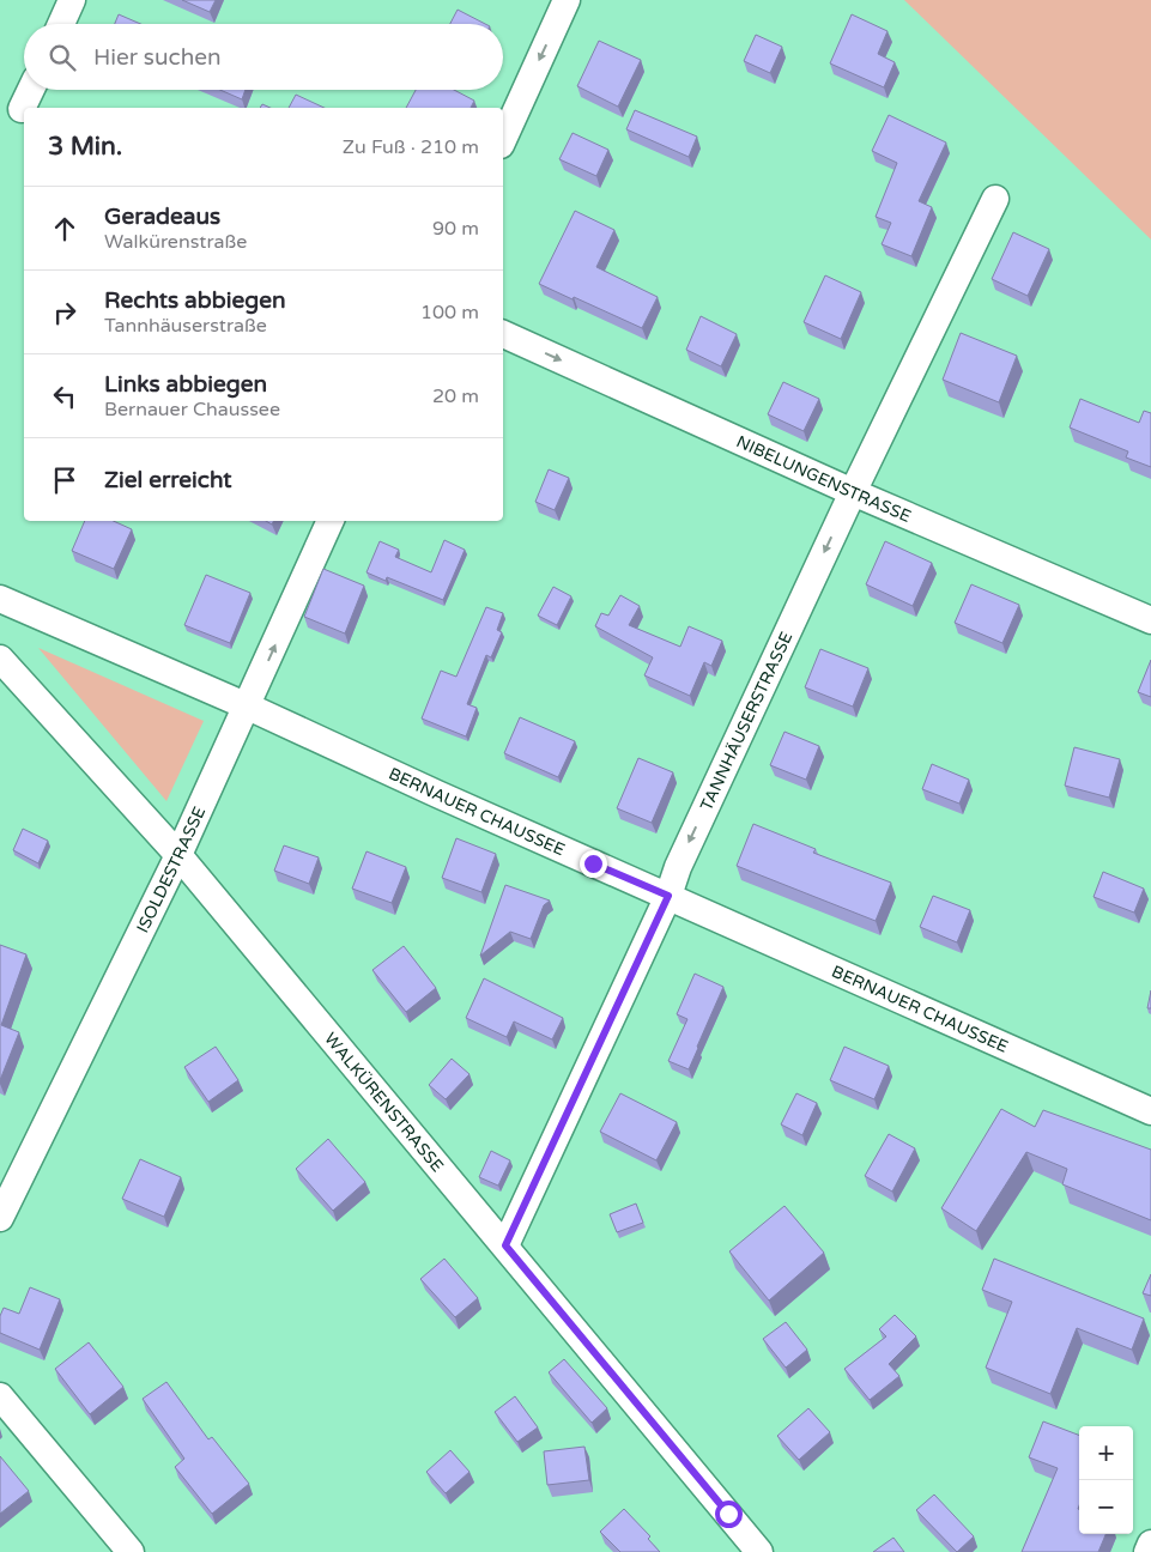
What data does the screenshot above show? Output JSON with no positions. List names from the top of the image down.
{
  "streets": {
    "street": [
      "NIBELUNGENSTRASSE",
      "TANNHÄUSERSTRASSE",
      "BERNAUER CHAUSSEE",
      "ISOLDESTRASSE",
      "WALKÜRENSTRASSE"
    ]
  },
  "crossings": [
    ["NIBELUNGENSTRASSE", "TANNHÄUSERSTRASSE"],
    ["TANNHÄUSERSTRASSE", "BERNAUER CHAUSSEE"],
    ["TANNHÄUSERSTRASSE", "WALKÜRENSTRASSE"],
    ["BERNAUER CHAUSSEE", "ISOLDESTRASSE"],
    ["ISOLDESTRASSE", "WALKÜRENSTRASSE"]
  ],
  "one_way": ["NIBELUNGENSTRASSE", "TANNHÄUSERSTRASSE"],
  "page": {
    "search": "Hier suchen",
    "heading": ["3 Min.", "Zu Fuß · 210 m"],
    "list": [
      ["Geradeaus", "Walkürenstraße", "90 m"],
      ["Rechts abbiegen", "Tannhäuserstraße", "100 m"],
      ["Links abbiegen", "Bernauer Chaussee", "20 m"],
      "Ziel erreicht"
    ],
    "map_buttons": ["+", "−"]
  }
}
